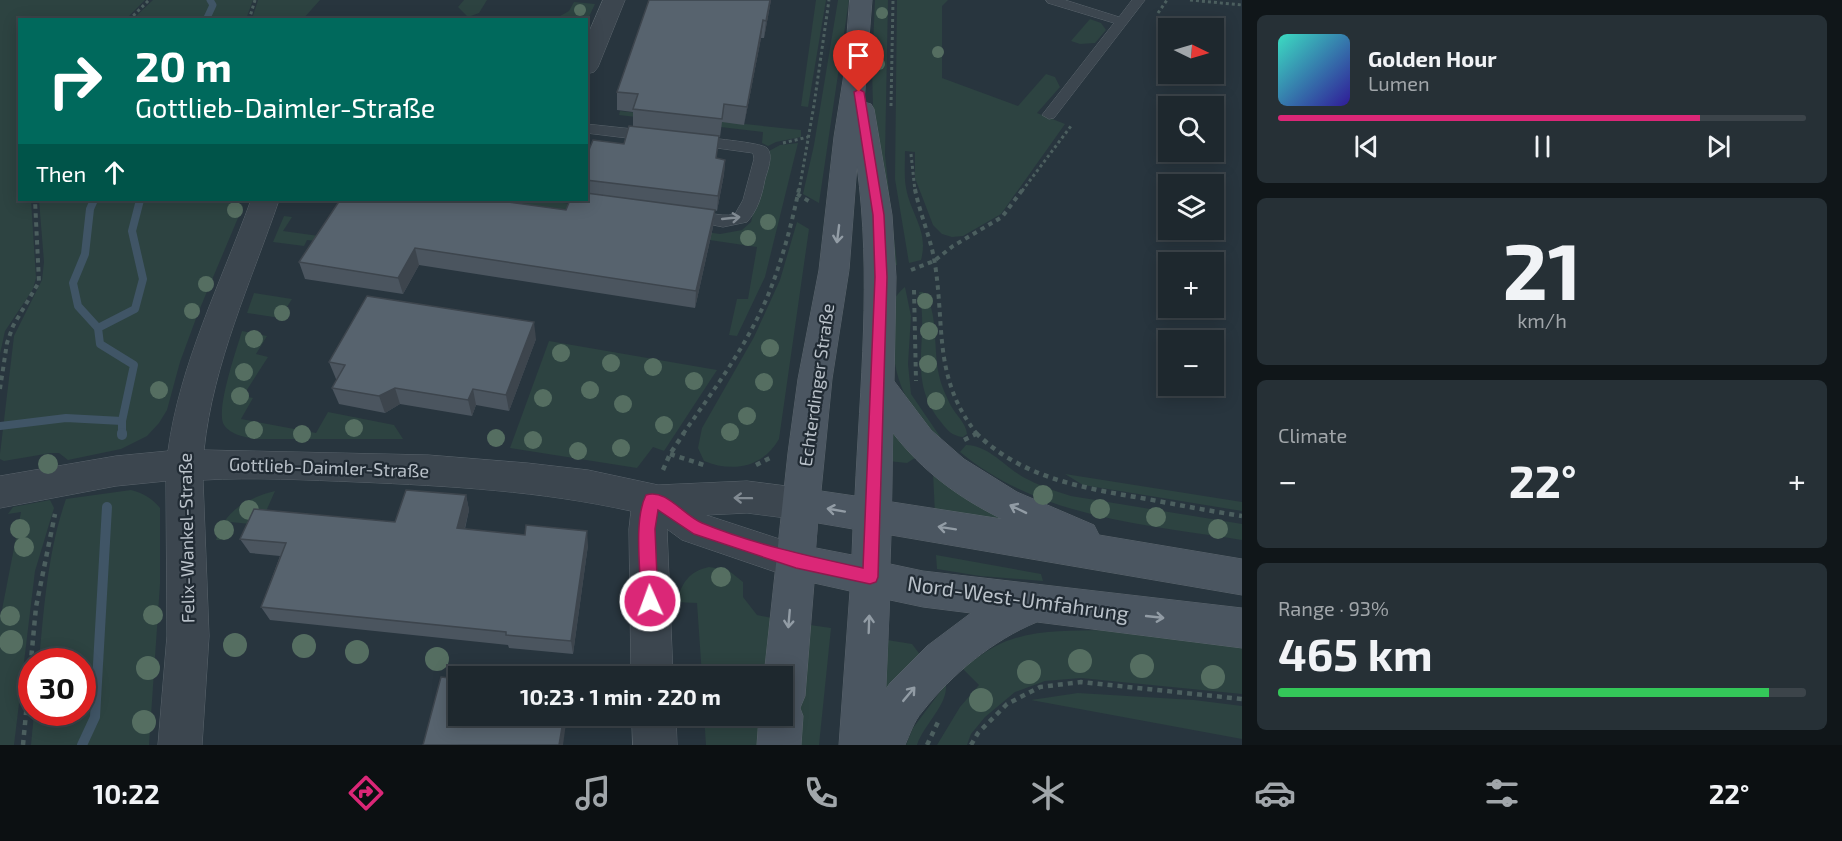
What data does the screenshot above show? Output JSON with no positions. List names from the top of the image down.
{
  "streets": {
    "main road": ["Echterdinger Straße", "Nord-West-Umfahrung"],
    "street": ["Gottlieb-Daimler-Straße", "Felix-Wankel-Straße"]
  },
  "crossings": [
    ["Echterdinger Straße", "Gottlieb-Daimler-Straße"],
    ["Echterdinger Straße", "Nord-West-Umfahrung"],
    ["Gottlieb-Daimler-Straße", "Felix-Wankel-Straße"],
    ["Gottlieb-Daimler-Straße", "Nord-West-Umfahrung"]
  ],
  "north": "right",
  "page": {
    "map_buttons": ["+", "−"],
    "turn": ["20 m", "Gottlieb-Daimler-Straße"],
    "song": ["Golden Hour", "Lumen"],
    "then": "Then",
    "tile": [
      ["21", "km/h"],
      "Climate",
      ["Range · 93%", "465 km"]
    ],
    "heat": ["−", "22°", "+"],
    "limit": "30",
    "trip": "10:23 · 1 min · 220 m",
    "tabs": ["10:22", "22°"]
  }
}
